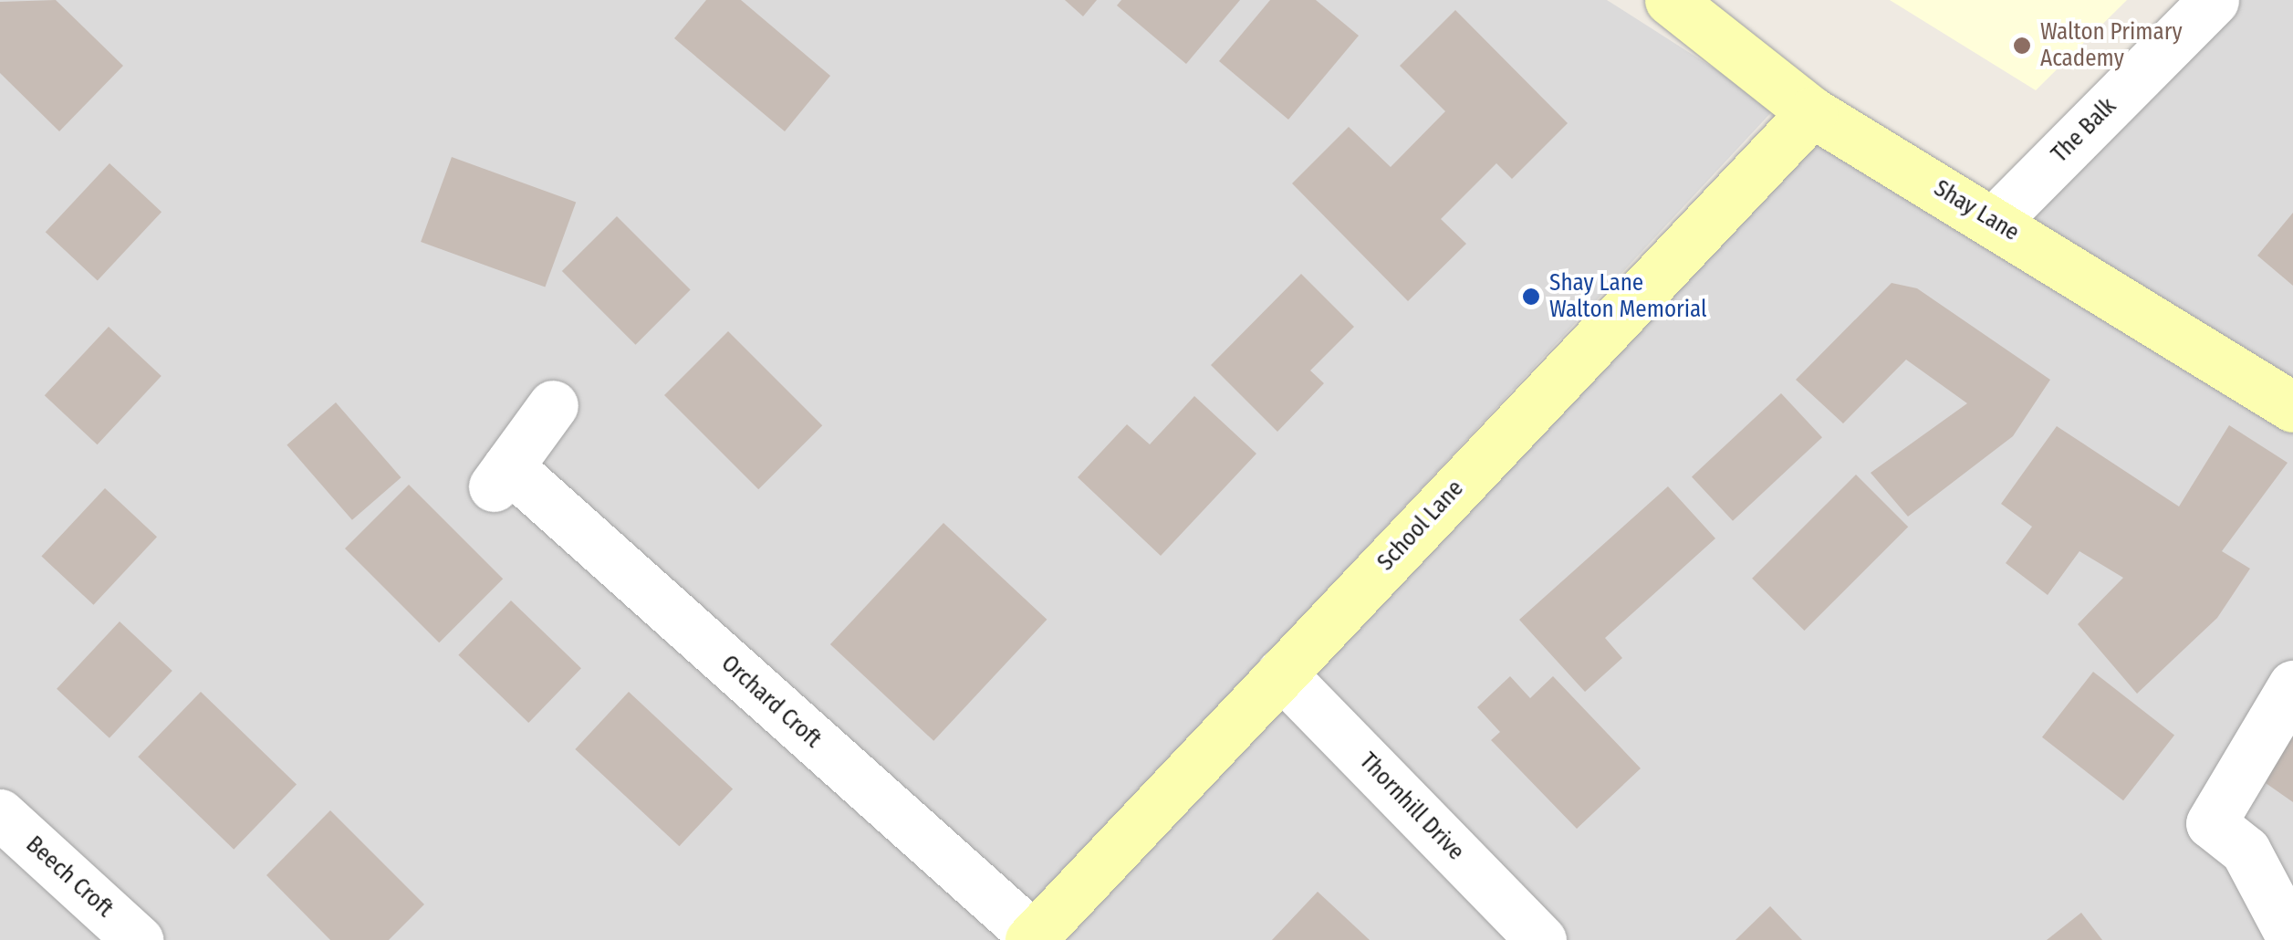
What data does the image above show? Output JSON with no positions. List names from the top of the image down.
{
  "streets": {
    "street": [
      "The Balk",
      "Shay Lane",
      "School Lane",
      "Orchard Croft",
      "Thornhill Drive",
      "Beech Croft"
    ]
  },
  "crossings": [
    ["The Balk", "Shay Lane"],
    ["Shay Lane", "School Lane"],
    ["School Lane", "Orchard Croft"],
    ["School Lane", "Thornhill Drive"]
  ],
  "places": ["Walton Primary Academy", "Shay Lane Walton Memorial"]
}
